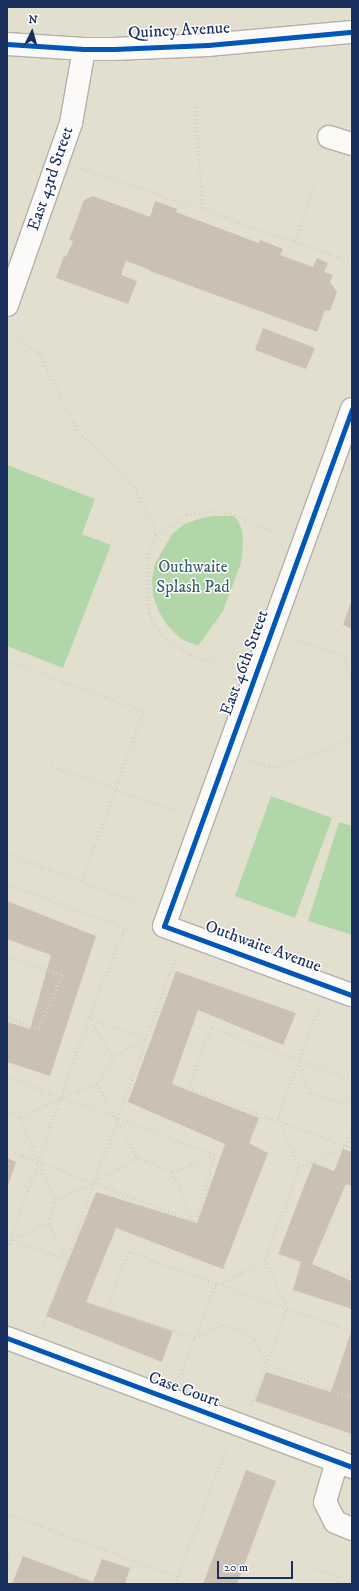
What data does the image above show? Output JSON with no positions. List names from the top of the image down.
{
  "streets": {
    "street": [
      "Quincy Avenue",
      "East 43rd Street",
      "East 46th Street",
      "Outhwaite Avenue",
      "Case Court"
    ]
  },
  "crossings": [
    ["Quincy Avenue", "East 43rd Street"],
    ["East 46th Street", "Outhwaite Avenue"]
  ],
  "parks": ["Outhwaite Splash Pad"],
  "scale_bar": "20 m",
  "north": "top"
}
